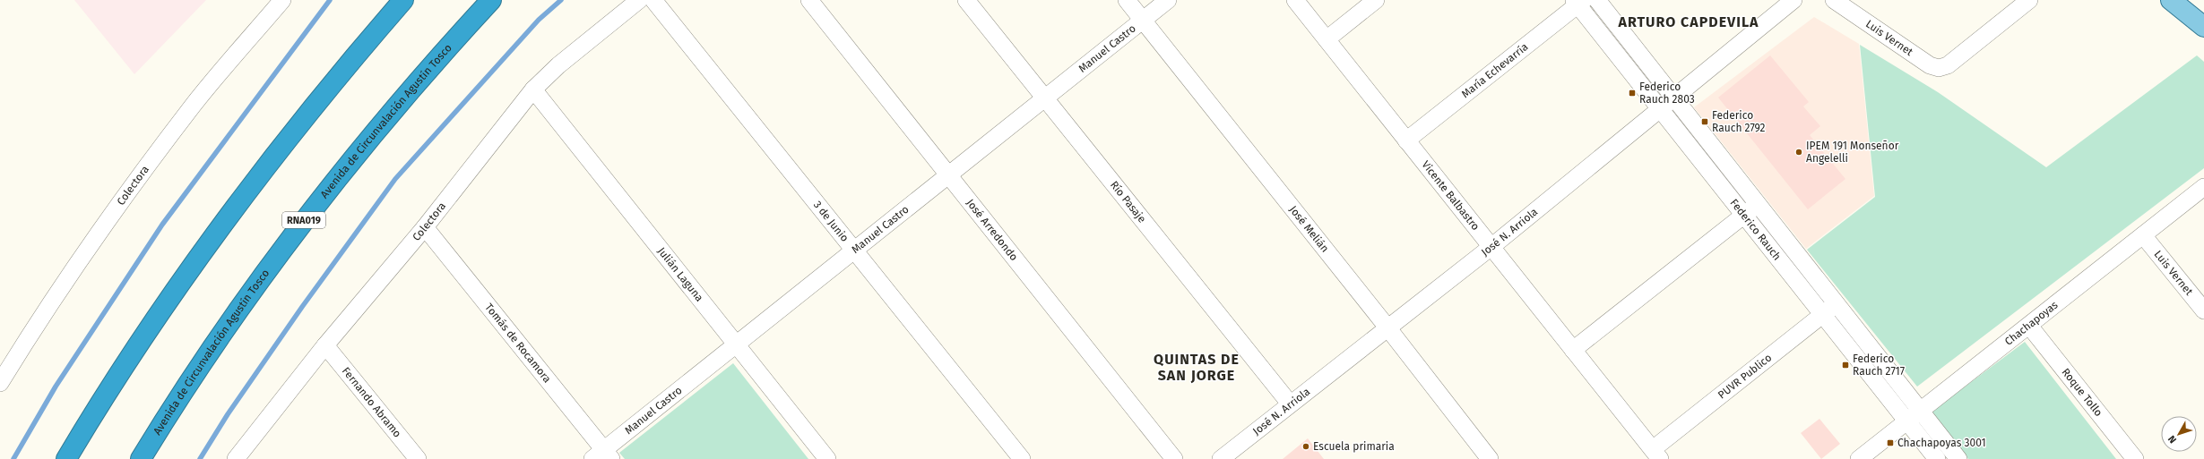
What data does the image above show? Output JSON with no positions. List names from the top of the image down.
{
  "streets": {
    "highway": ["Avenida de Circunvalación Agustín Tosco", "RNA019"],
    "street": [
      "Luis Vernet",
      "Manuel Castro",
      "María Echevarría",
      "Colectora",
      "Vicente Balbastro",
      "Río Pasaje",
      "3 de Junio",
      "José Melián",
      "Federico Rauch",
      "José Arredondo",
      "José N. Arriola",
      "Julián Laguna",
      "Chachapoyas",
      "Tomás de Rocamora",
      "PUVR Publico",
      "Roque Tollo",
      "Fernando Abramo"
    ]
  },
  "crossings": [
    ["Luis Vernet", "Chachapoyas"],
    ["Manuel Castro", "Río Pasaje"],
    ["Manuel Castro", "3 de Junio"],
    ["Manuel Castro", "José Melián"],
    ["Manuel Castro", "José Arredondo"],
    ["Manuel Castro", "Julián Laguna"],
    ["Manuel Castro", "Tomás de Rocamora"],
    ["María Echevarría", "Vicente Balbastro"],
    ["María Echevarría", "Federico Rauch"],
    ["Colectora", "Julián Laguna"],
    ["Colectora", "Tomás de Rocamora"],
    ["Colectora", "Fernando Abramo"],
    ["Vicente Balbastro", "José N. Arriola"],
    ["Vicente Balbastro", "PUVR Publico"],
    ["Río Pasaje", "José N. Arriola"],
    ["José Melián", "José N. Arriola"],
    ["Federico Rauch", "José N. Arriola"],
    ["Federico Rauch", "Chachapoyas"],
    ["Federico Rauch", "PUVR Publico"],
    ["Chachapoyas", "Roque Tollo"]
  ],
  "districts": ["ARTURO CAPDEVILA", "QUINTAS DE SAN JORGE"],
  "places": {
    "transit": [
      "Federico Rauch 2803",
      "Federico Rauch 2792",
      "Federico Rauch 2717",
      "Chachapoyas 3001"
    ],
    "other": ["IPEM 191 Monseñor Angelelli", "Escuela primaria"]
  },
  "north": "bottom left"
}
